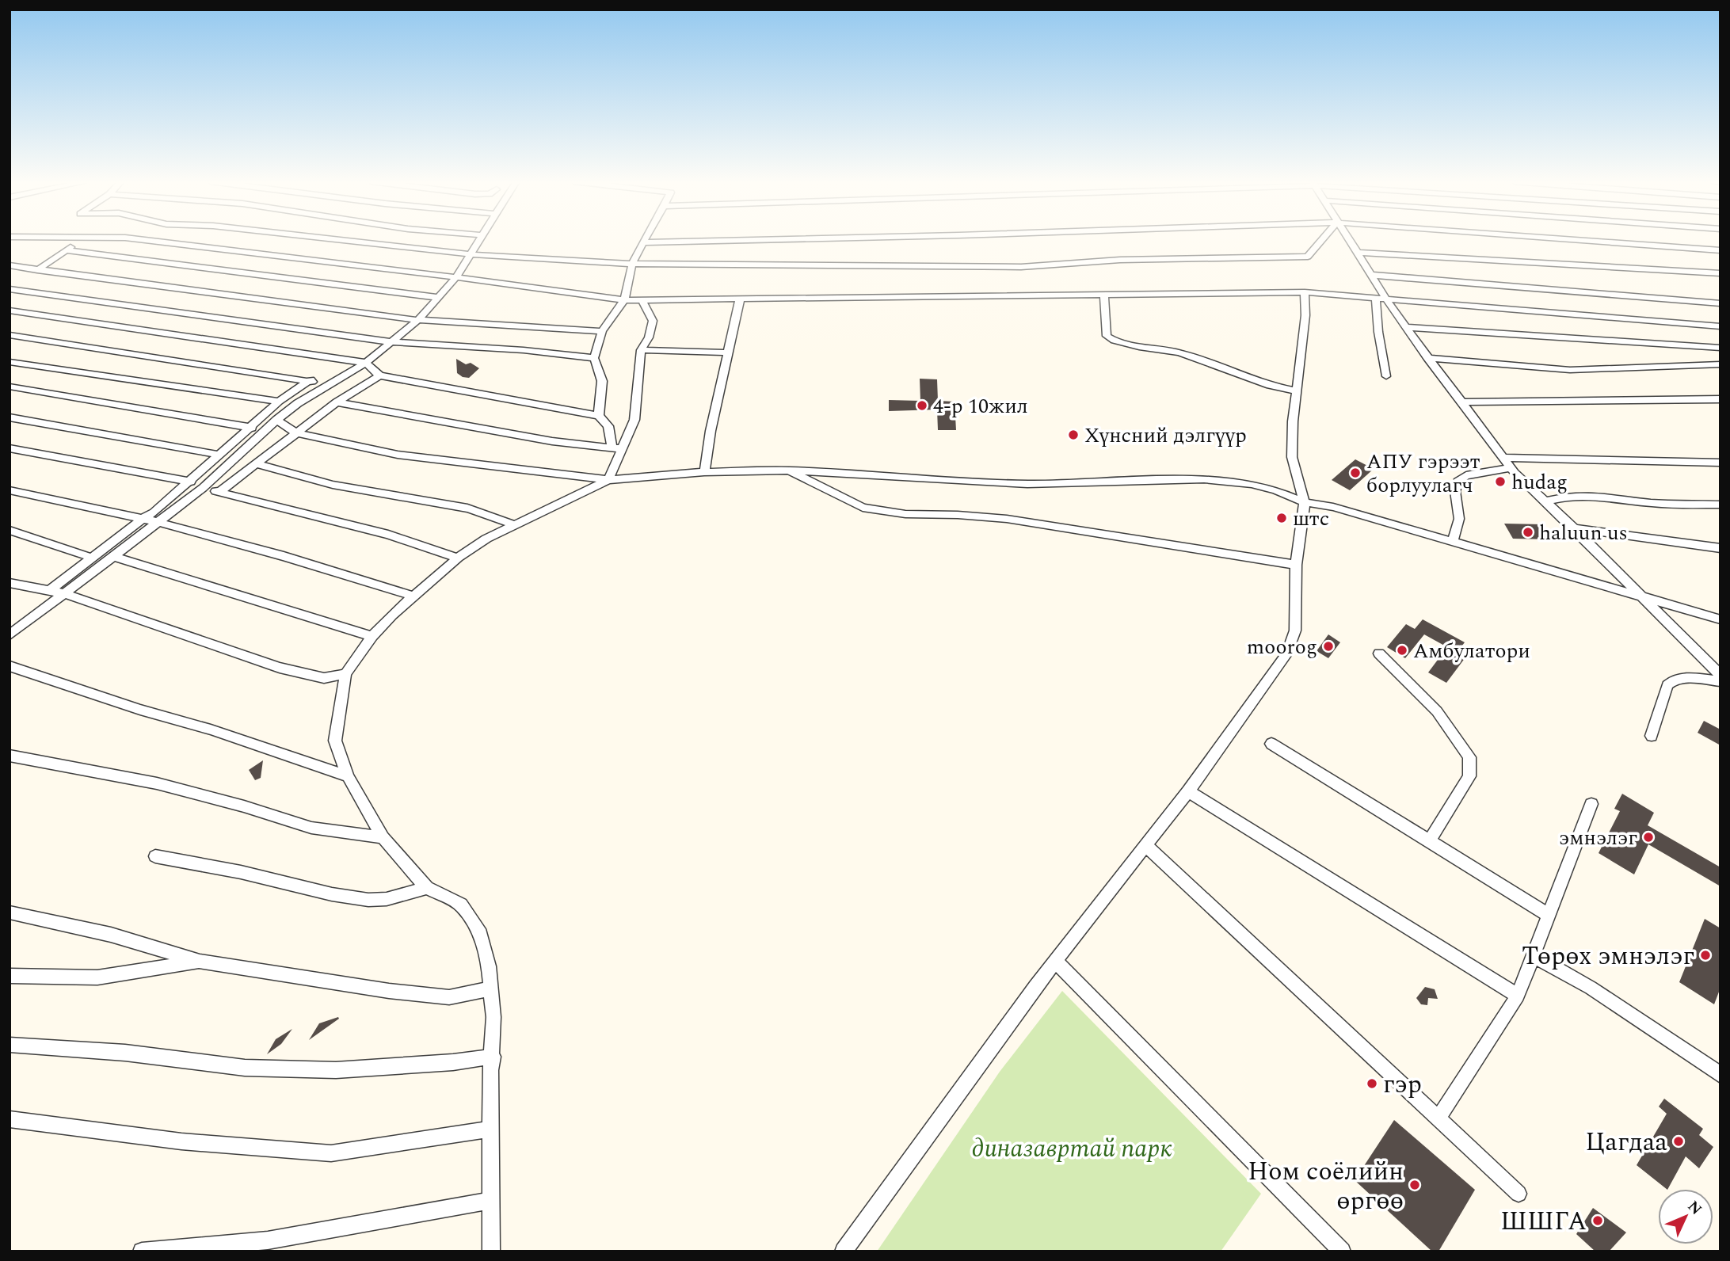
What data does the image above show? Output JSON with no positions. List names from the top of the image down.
{
  "parks": ["диназавртай парк"],
  "places": [
    "4-р 10жил",
    "Хүнсний дэлгүүр",
    "АПУ гэрээт борлуулагч",
    "hudag",
    "штс",
    "haluun us",
    "moorog",
    "Амбулатори",
    "эмнэлэг",
    "Төрөх эмнэлэг",
    "гэр",
    "Цагдаа",
    "Ном соёлийн өргөө",
    "ШШГА"
  ],
  "north": "top right"
}
